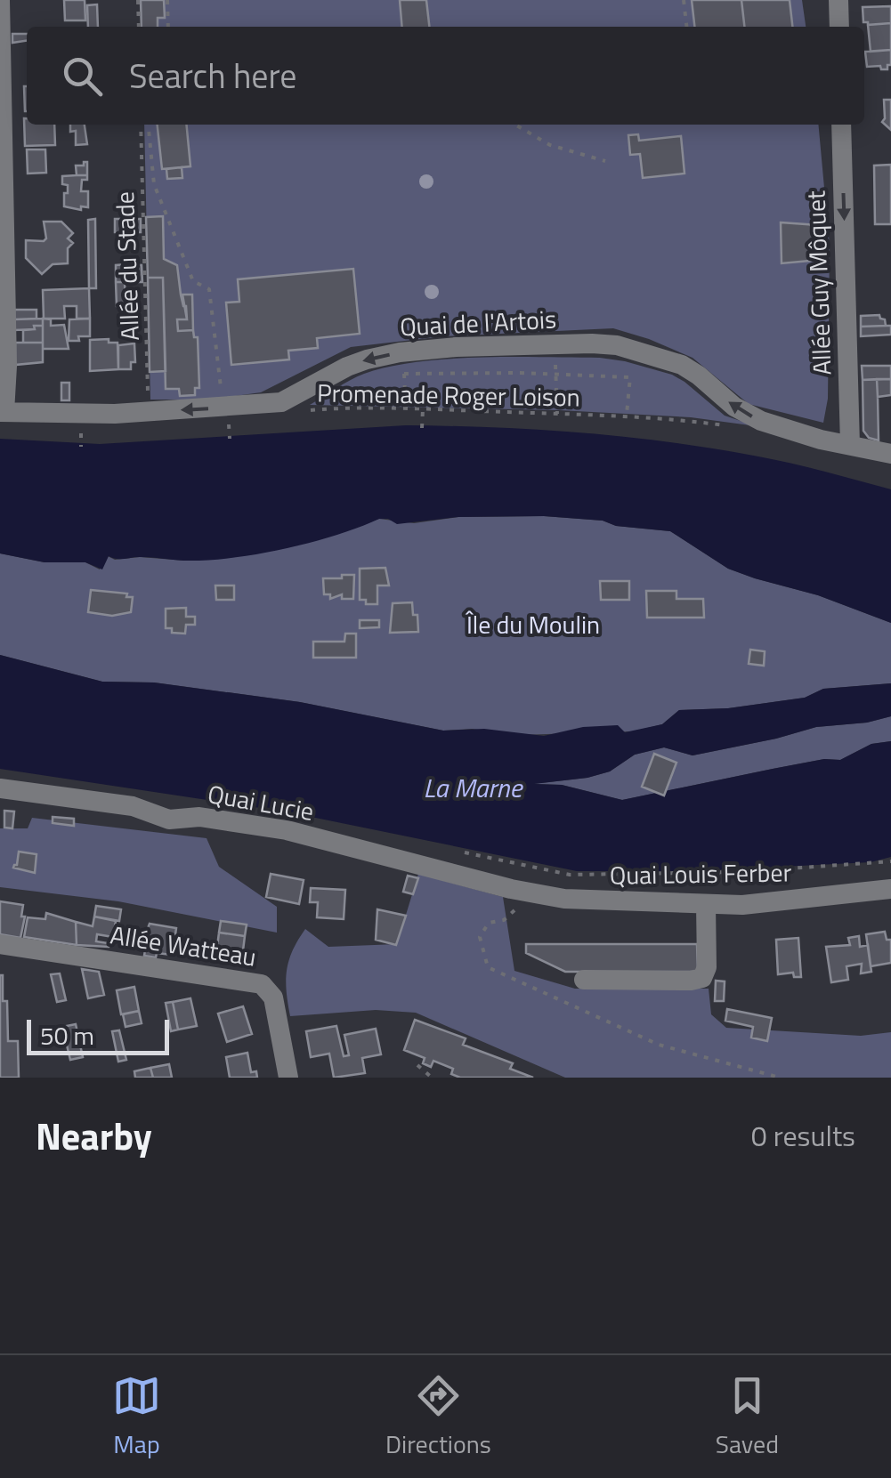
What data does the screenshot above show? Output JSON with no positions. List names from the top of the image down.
{
  "streets": {
    "street": [
      "Allée Guy Môquet",
      "Quai de l'Artois",
      "Quai Lucie",
      "Quai Louis Ferber",
      "Allée Watteau"
    ],
    "path": ["Allée du Stade", "Promenade Roger Loison"]
  },
  "crossings": [
    ["Allée du Stade", "Quai de l'Artois"],
    ["Allée Guy Môquet", "Quai de l'Artois"],
    ["Quai Lucie", "Quai Louis Ferber"]
  ],
  "one_way": ["Allée Guy Môquet", "Quai de l'Artois"],
  "water": ["La Marne"],
  "parks": ["Île du Moulin"],
  "scale_bar": "50 m",
  "page": {
    "search": "Search here",
    "scale": "50 m",
    "heading": ["Nearby", "0 results"],
    "nav": ["Map", "Directions", "Saved"]
  }
}
